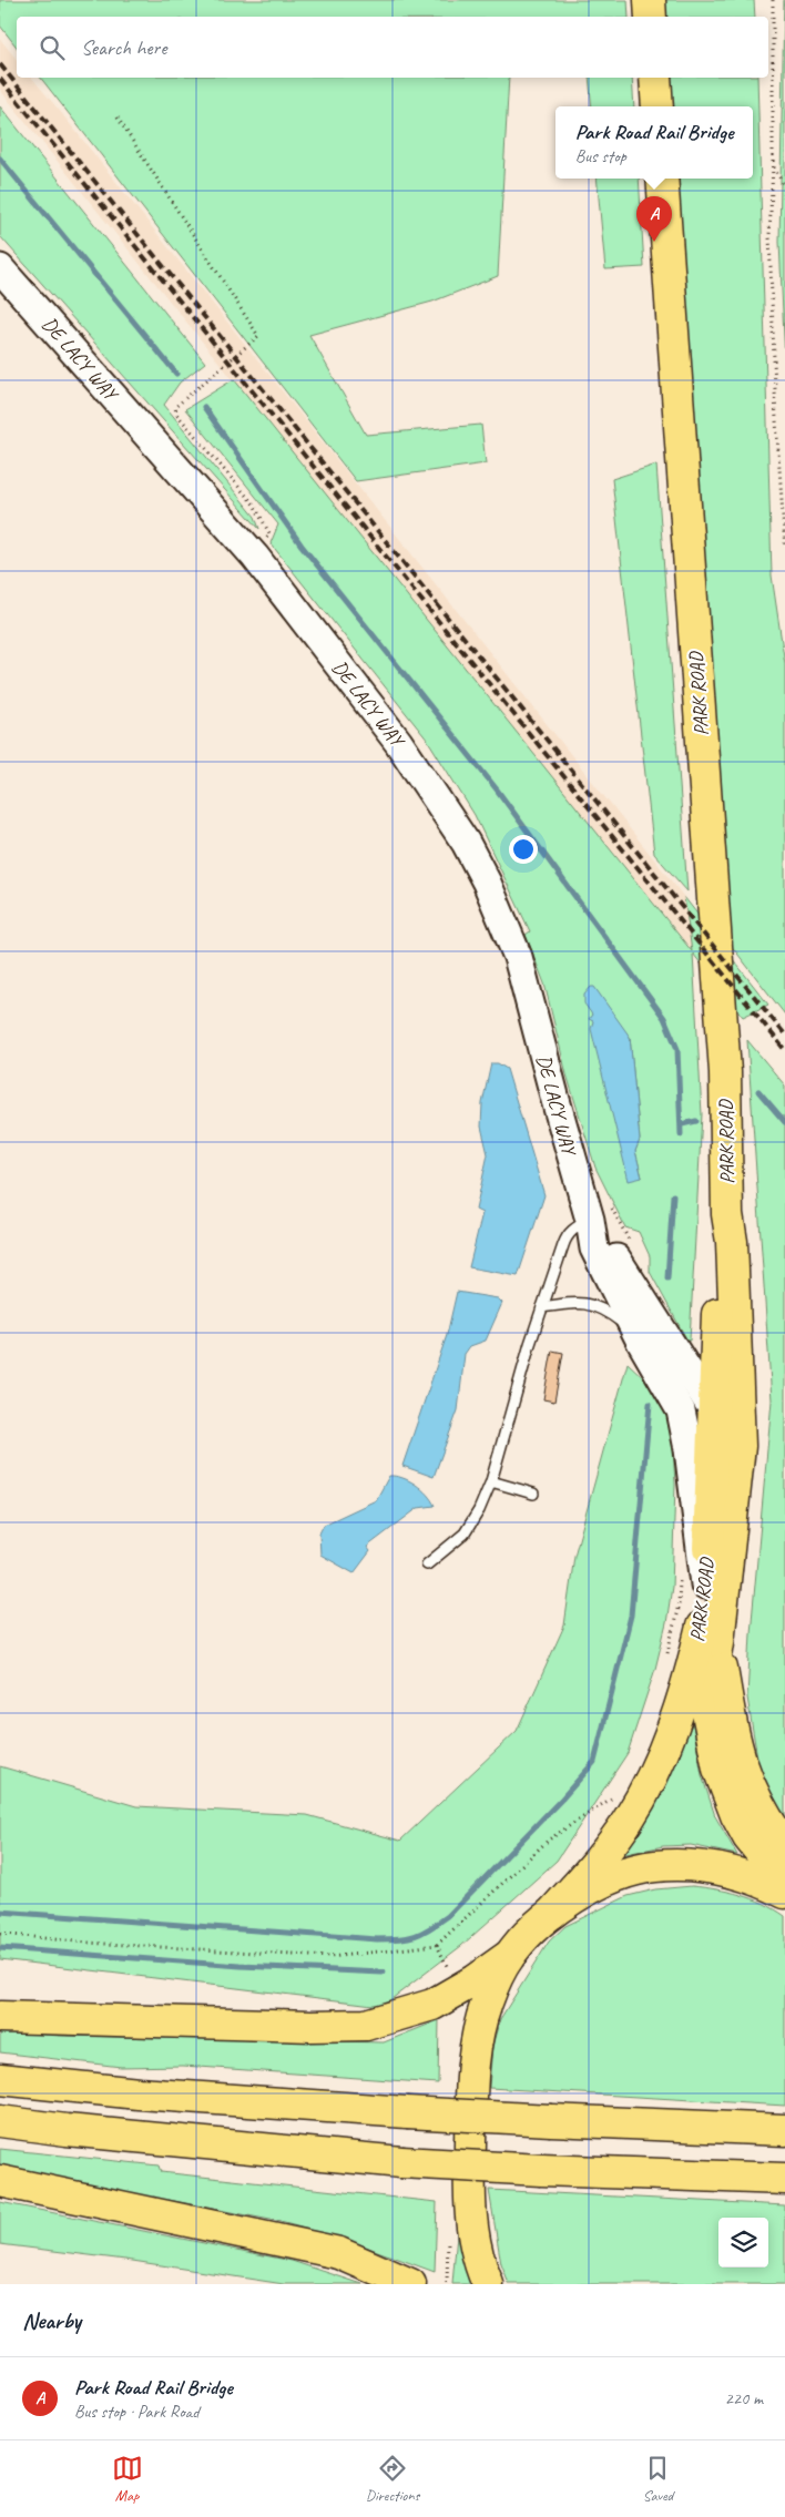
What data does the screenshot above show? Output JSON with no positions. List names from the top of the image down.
{
  "streets": {
    "main road": ["PARK ROAD"],
    "street": ["DE LACY WAY"]
  },
  "crossings": [
    ["DE LACY WAY", "PARK ROAD"]
  ],
  "page": {
    "search": "Search here",
    "popup": ["Park Road Rail Bridge", "Bus stop"],
    "pins": "A",
    "heading": "Nearby",
    "list": [
      {
        "mark": "A",
        "name": "Park Road Rail Bridge",
        "note": "Bus stop · Park Road",
        "value": "220 m"
      }
    ],
    "nav": ["Map", "Directions", "Saved"]
  }
}
